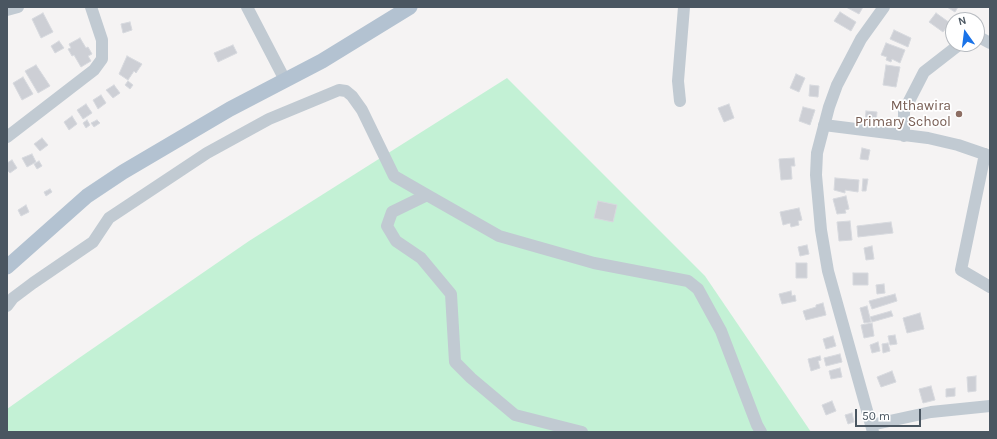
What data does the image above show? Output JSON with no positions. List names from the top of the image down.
{
  "places": ["Mthawira Primary School"],
  "scale_bar": "50 m",
  "north": "top"
}
